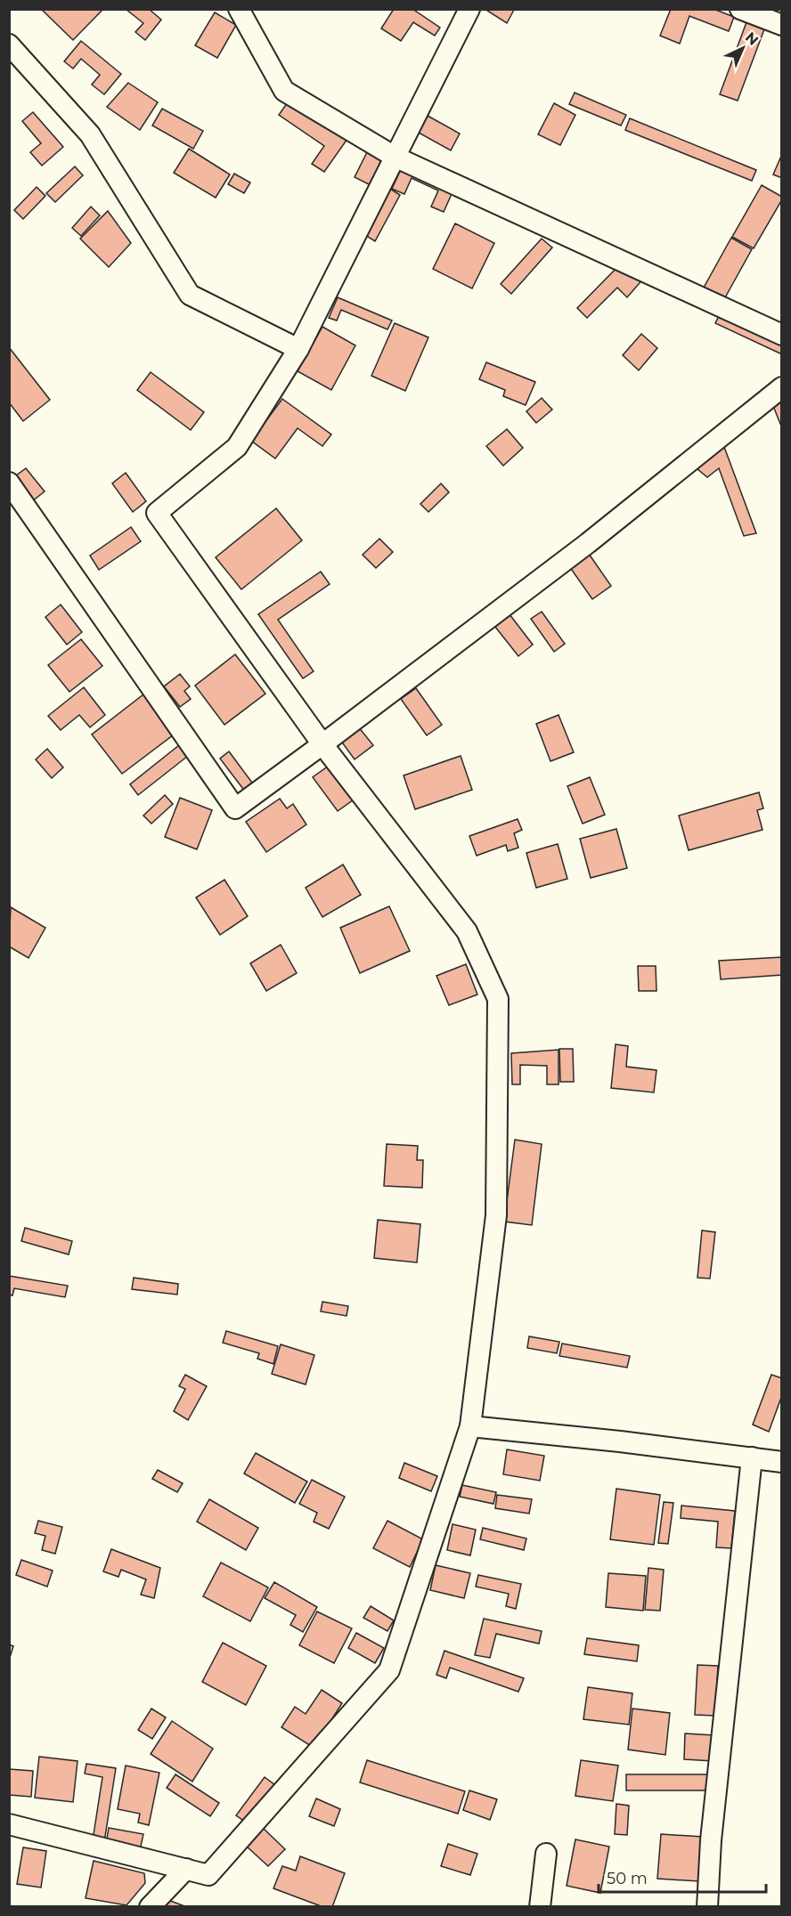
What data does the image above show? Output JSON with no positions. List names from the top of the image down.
{
  "scale_bar": "50 m",
  "north": "top right"
}
